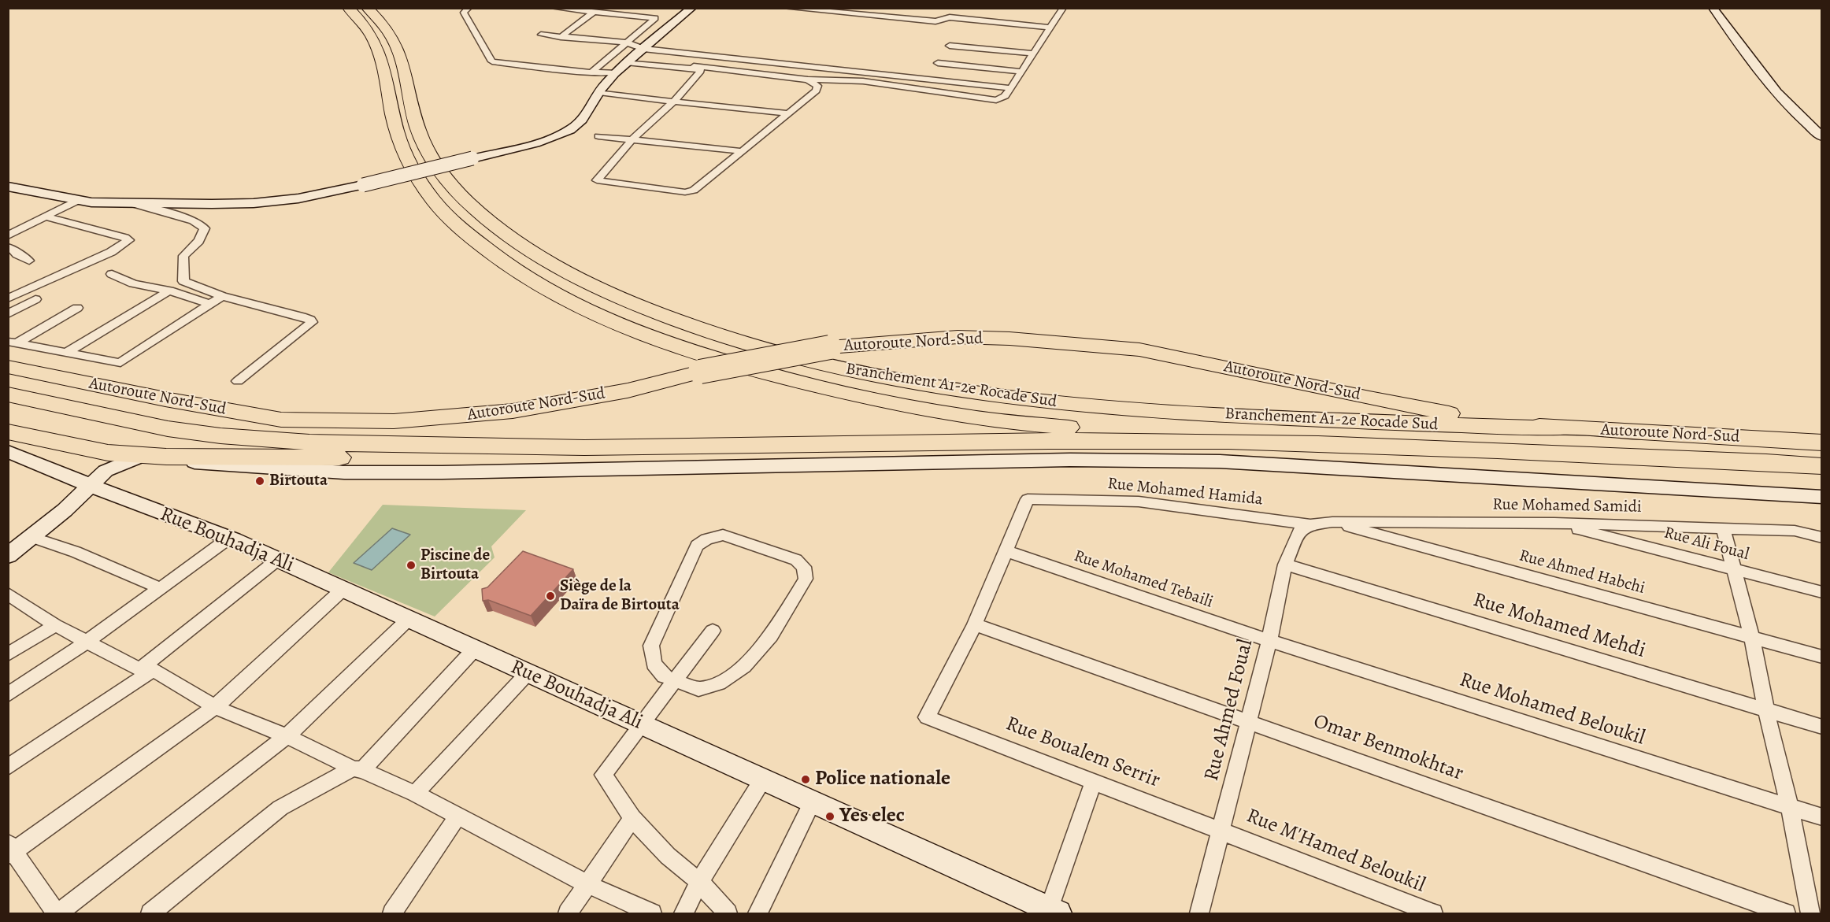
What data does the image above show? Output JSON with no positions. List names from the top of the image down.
{
  "streets": {
    "highway": ["Autoroute Nord-Sud", "Branchement A1-2e Rocade Sud"],
    "main road": ["Rue Bouhadja Ali"],
    "street": [
      "Rue Mohamed Hamida",
      "Rue Mohamed Samidi",
      "Rue Ali Foual",
      "Rue Ahmed Habchi",
      "Rue Mohamed Tebaili",
      "Rue Mohamed Mehdi",
      "Rue Mohamed Beloukil",
      "Rue Ahmed Foual",
      "Omar Benmokhtar",
      "Rue Boualem Serrir",
      "Rue M'Hamed Beloukil"
    ]
  },
  "crossings": [
    ["Autoroute Nord-Sud", "Branchement A1-2e Rocade Sud"],
    ["Rue Mohamed Hamida", "Rue Mohamed Samidi"],
    ["Rue Mohamed Hamida", "Rue Mohamed Tebaili"],
    ["Rue Mohamed Hamida", "Rue Ahmed Foual"],
    ["Rue Mohamed Samidi", "Rue Ali Foual"],
    ["Rue Mohamed Samidi", "Rue Ahmed Habchi"],
    ["Rue Mohamed Samidi", "Rue Ahmed Foual"],
    ["Rue Mohamed Tebaili", "Rue Mohamed Beloukil"],
    ["Rue Mohamed Tebaili", "Rue Ahmed Foual"],
    ["Rue Mohamed Mehdi", "Rue Ahmed Foual"],
    ["Rue Mohamed Beloukil", "Rue Ahmed Foual"],
    ["Rue Ahmed Foual", "Omar Benmokhtar"],
    ["Rue Ahmed Foual", "Rue Boualem Serrir"],
    ["Rue Ahmed Foual", "Rue M'Hamed Beloukil"],
    ["Omar Benmokhtar", "Rue Boualem Serrir"],
    ["Rue Boualem Serrir", "Rue M'Hamed Beloukil"]
  ],
  "places": [
    "Birtouta",
    "Piscine de Birtouta",
    "Siège de la Daïra de Birtouta",
    "Police nationale",
    "Yes elec"
  ]
}
